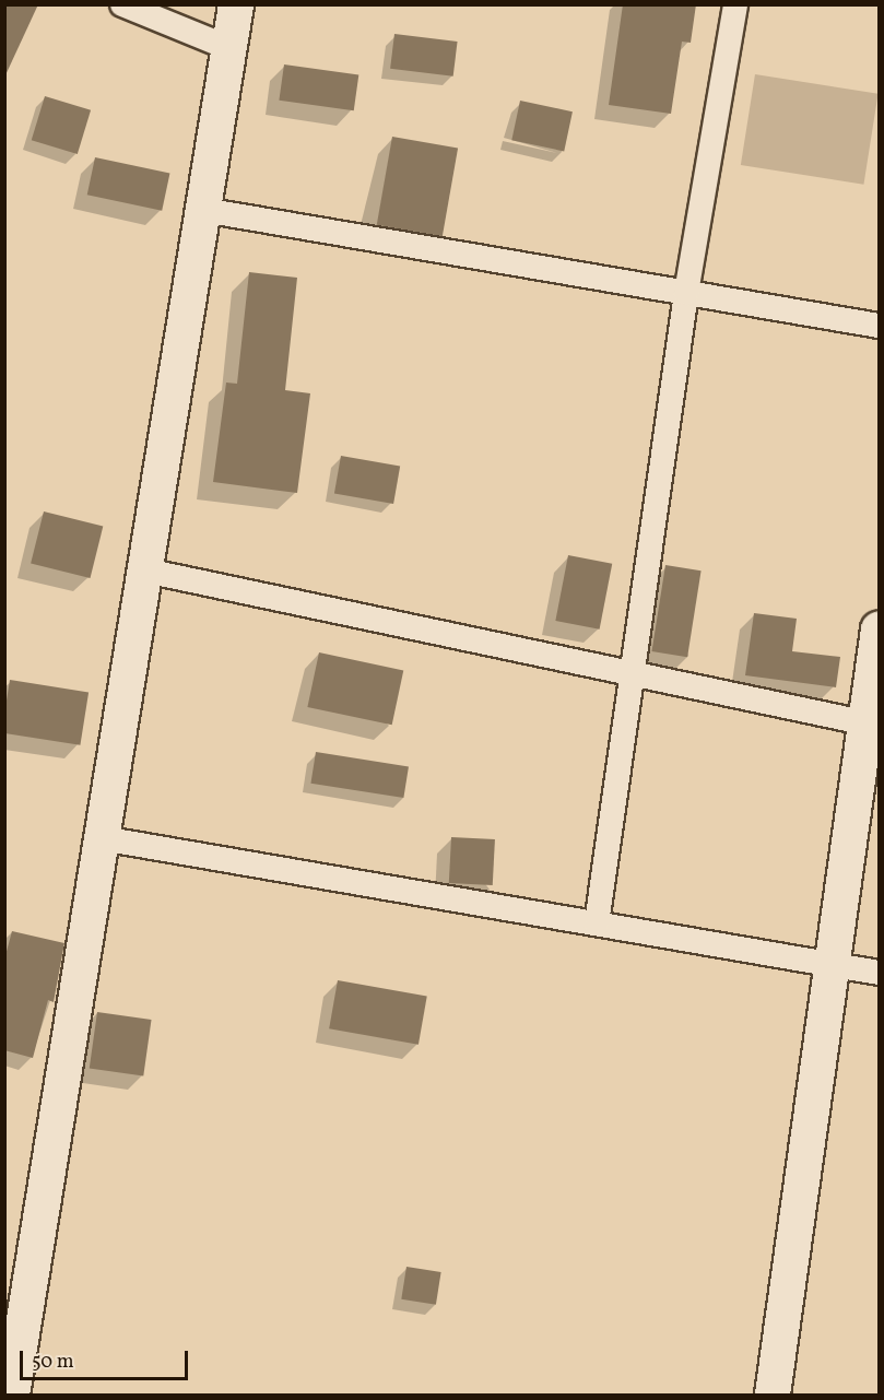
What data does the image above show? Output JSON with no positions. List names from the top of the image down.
{
  "scale_bar": "50 m"
}
